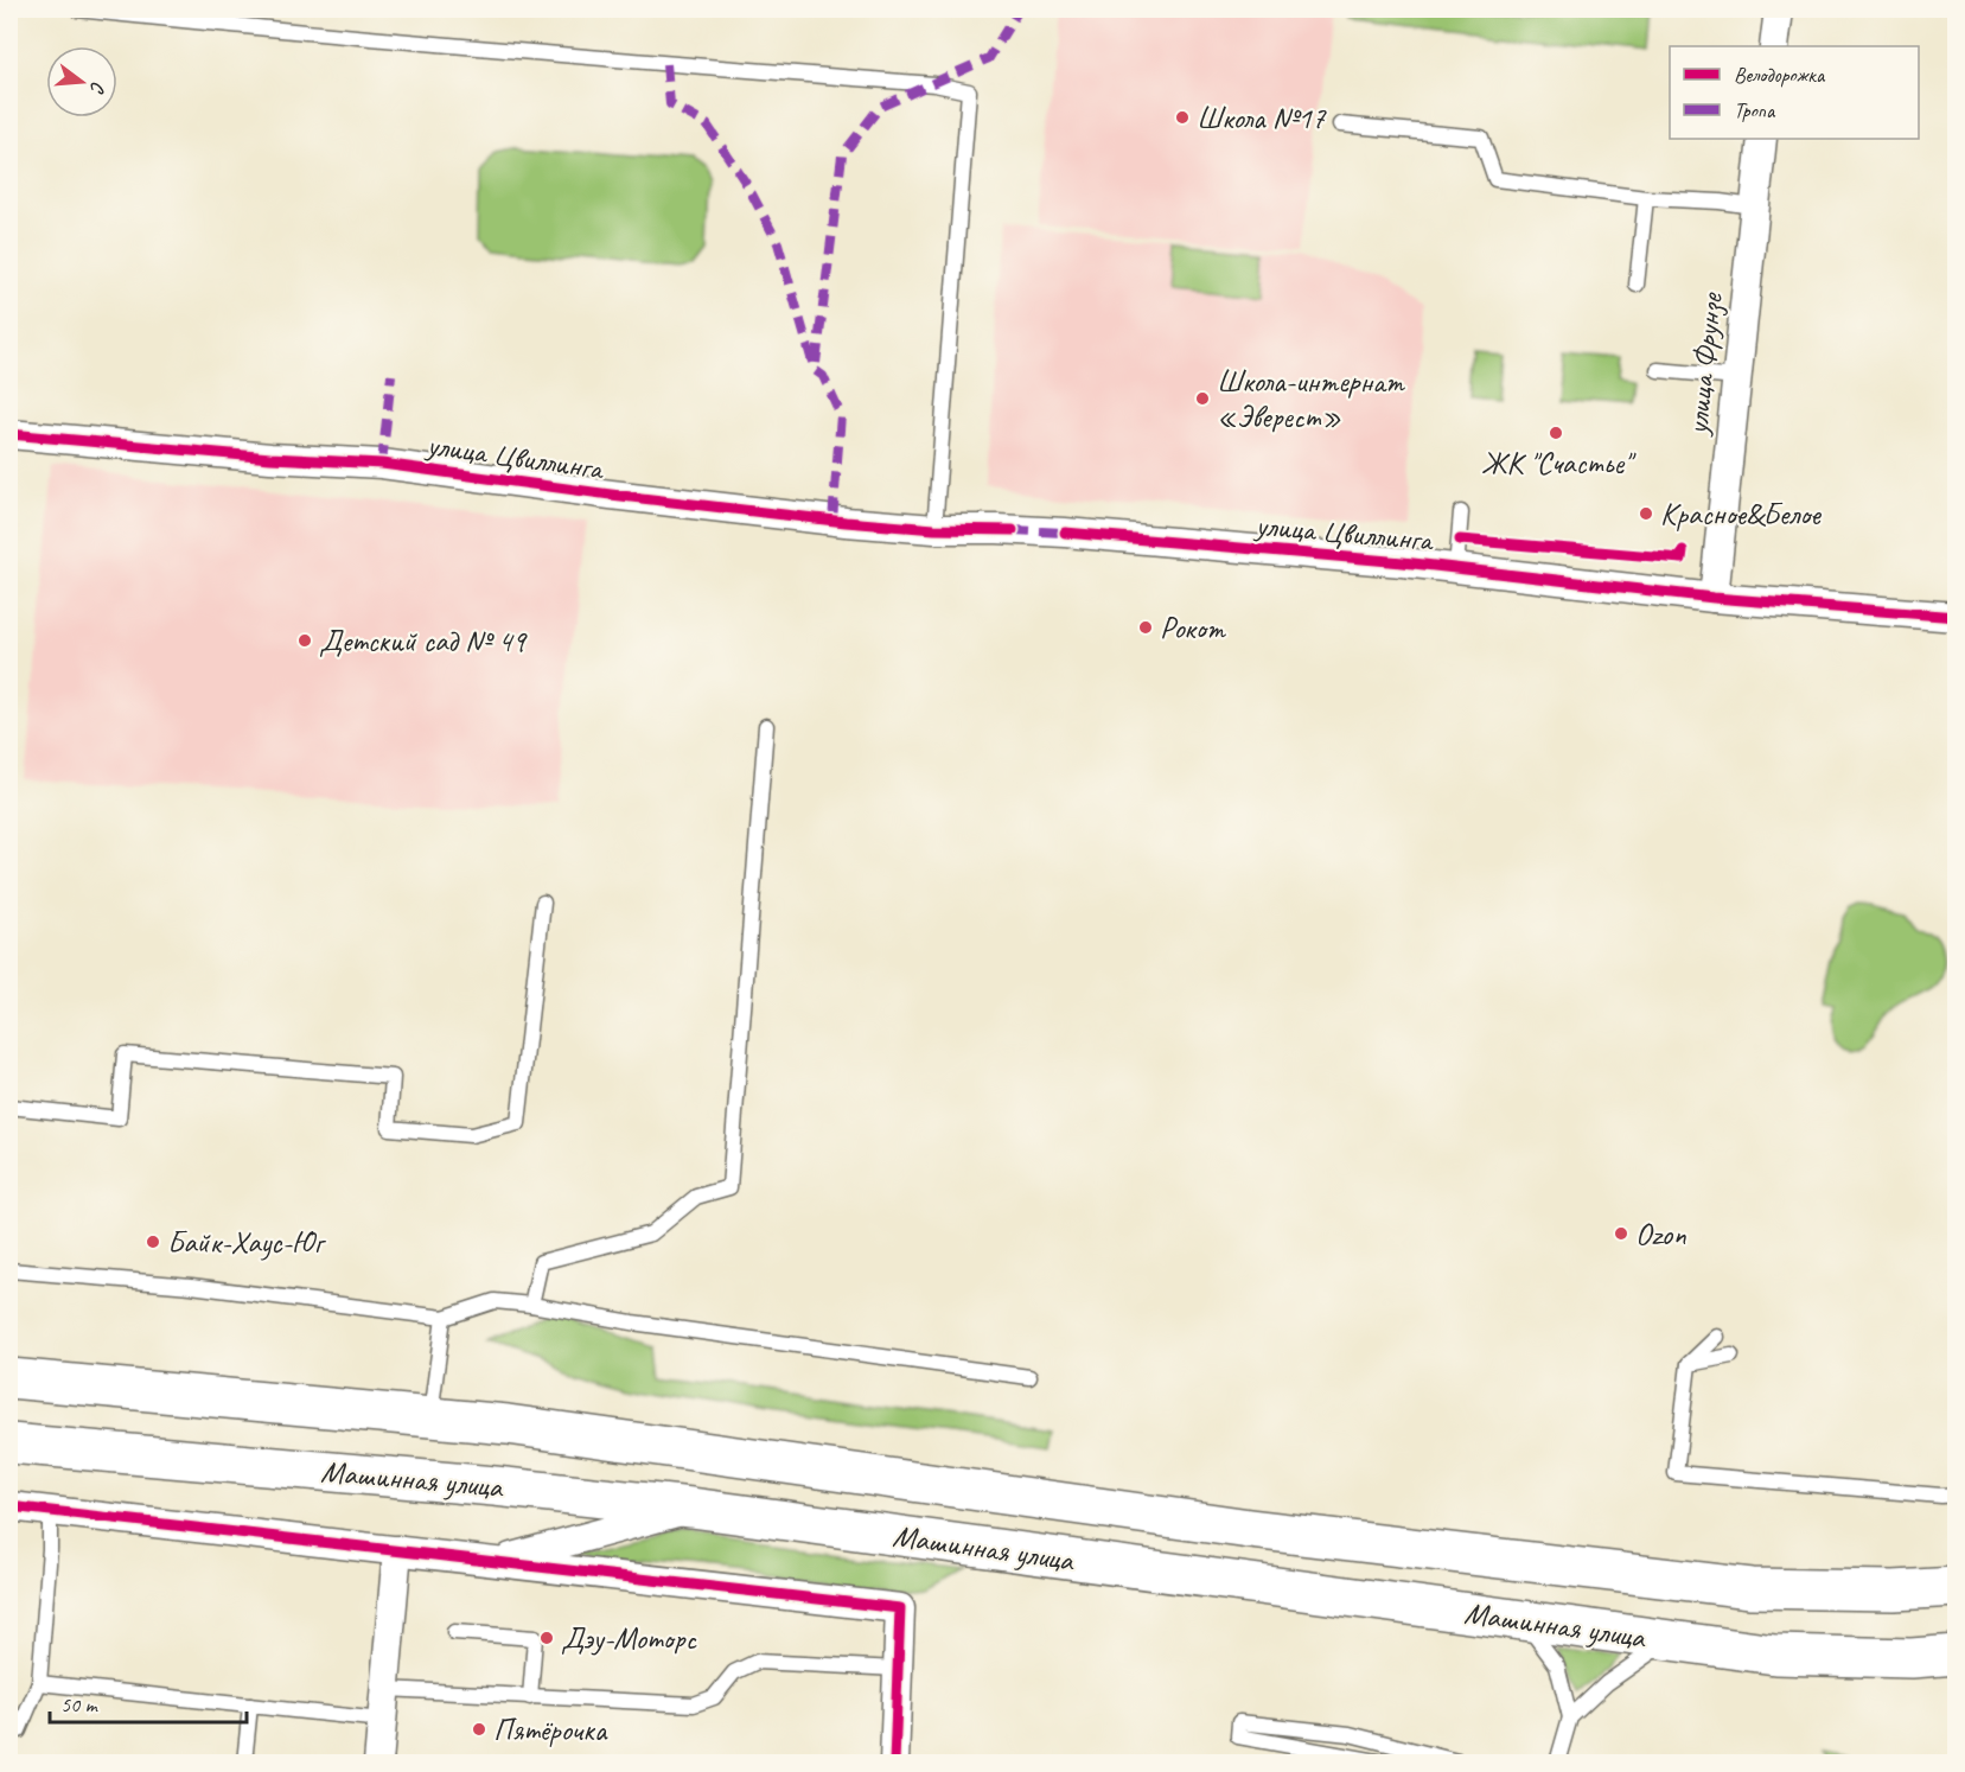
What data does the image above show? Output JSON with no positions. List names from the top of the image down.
{
  "streets": {
    "main road": ["Машинная улица"],
    "street": ["улица Фрунзе", "улица Цвиллинга"]
  },
  "crossings": [
    ["улица Фрунзе", "улица Цвиллинга"]
  ],
  "places": [
    "Школа №17",
    "Школа-интернат «Эверест»",
    "ЖК \"Счастье\"",
    "Красное&Белое",
    "Рокот",
    "Детский сад № 49",
    "Ozon",
    "Байк-Хаус-Юг",
    "Дэу-Моторс",
    "Пятёрочка"
  ],
  "legend": ["Велодорожка", "Тропа"],
  "scale_bar": "50 m",
  "north": "right"
}
